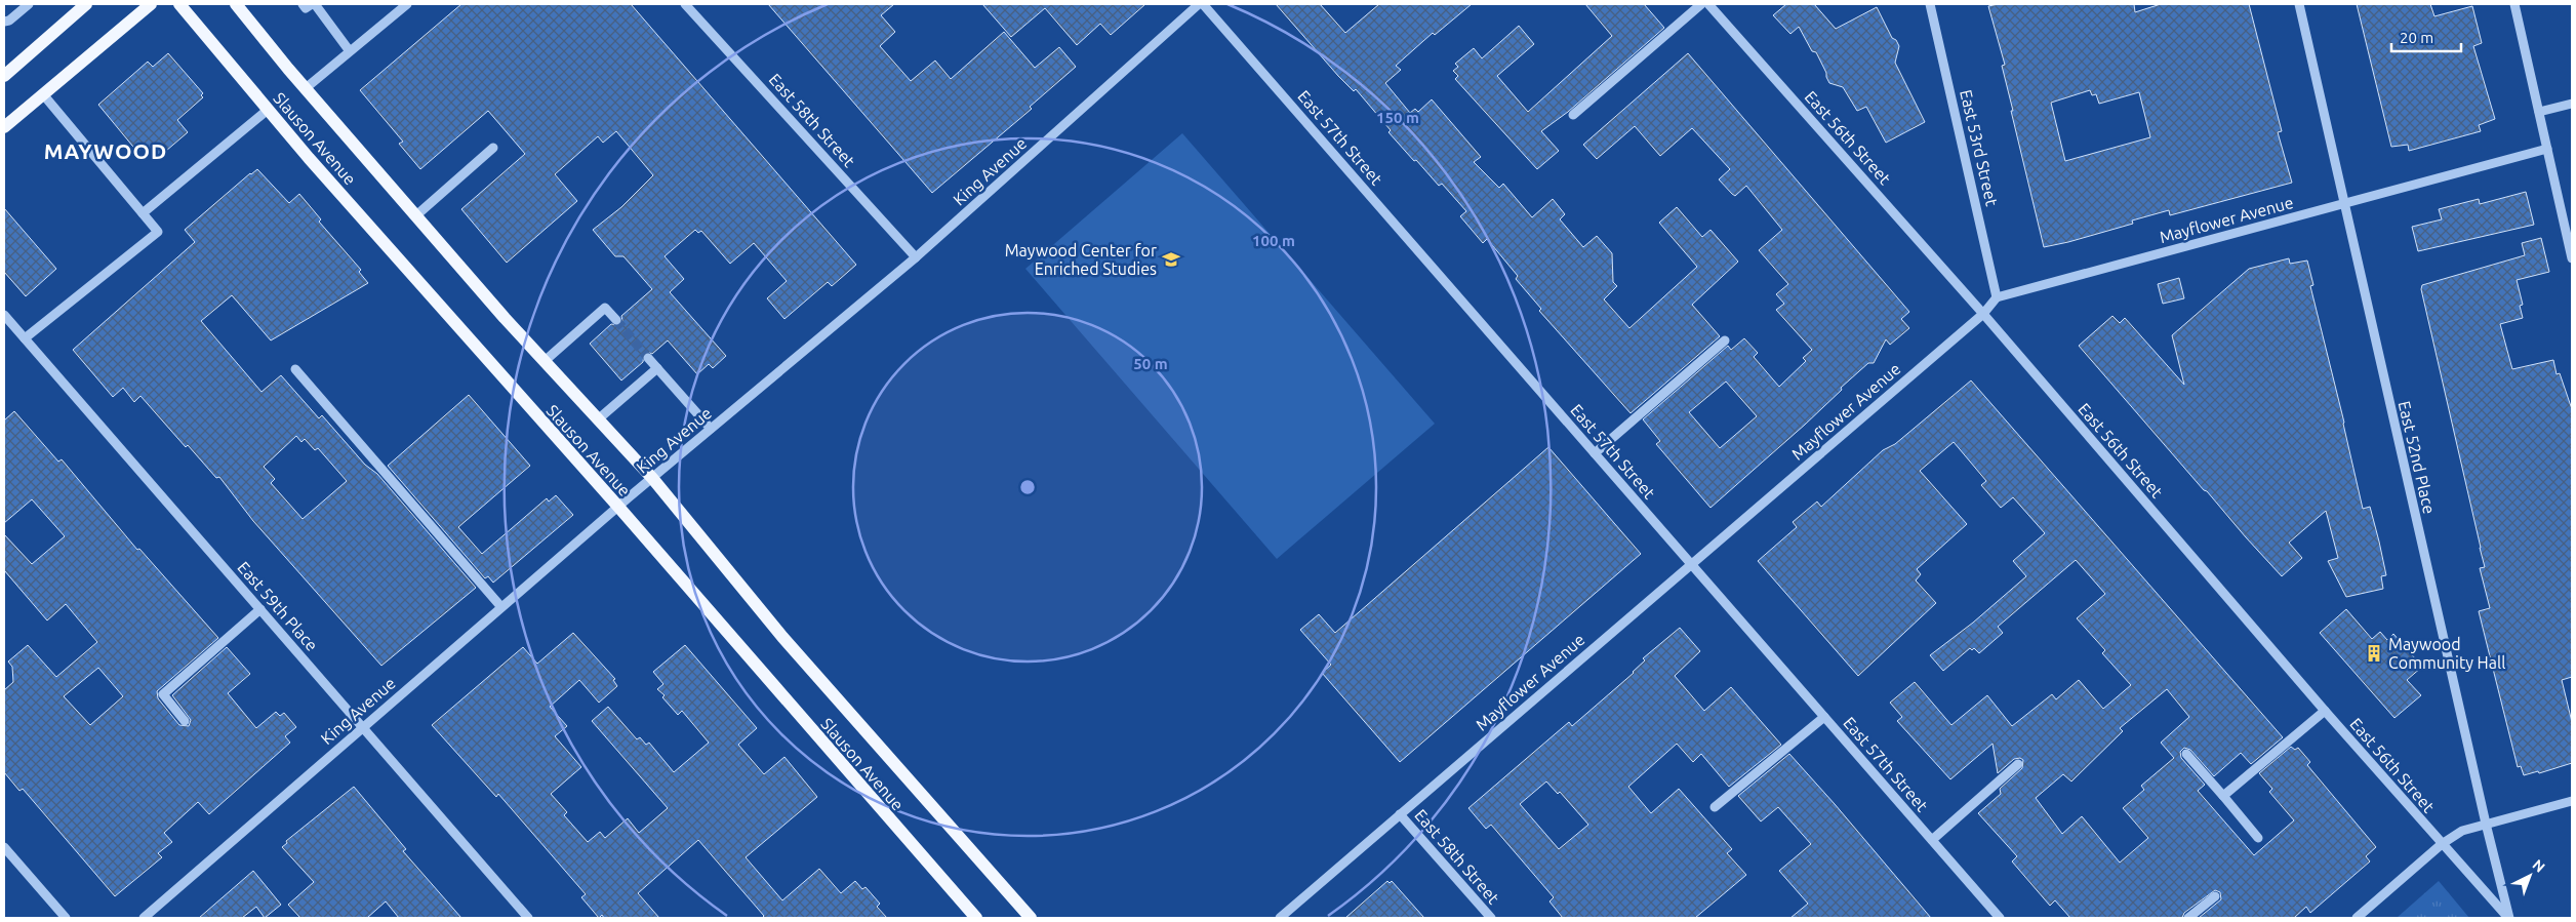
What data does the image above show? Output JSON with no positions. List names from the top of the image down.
{
  "streets": {
    "main road": ["Slauson Avenue"],
    "street": [
      "East 58th Street",
      "East 57th Street",
      "East 56th Street",
      "East 53rd Street",
      "King Avenue",
      "Mayflower Avenue",
      "East 52nd Place",
      "East 59th Place"
    ]
  },
  "crossings": [
    ["East 58th Street", "King Avenue"],
    ["East 58th Street", "Mayflower Avenue"],
    ["East 57th Street", "Mayflower Avenue"],
    ["East 56th Street", "Mayflower Avenue"],
    ["East 56th Street", "East 52nd Place"],
    ["Slauson Avenue", "King Avenue"],
    ["East 53rd Street", "Mayflower Avenue"],
    ["King Avenue", "East 59th Place"],
    ["Mayflower Avenue", "East 52nd Place"]
  ],
  "districts": ["MAYWOOD"],
  "places": {
    "school or university": ["Maywood Center for Enriched Studies"],
    "building": ["Maywood Community Hall"]
  },
  "scale_bar": "20 m",
  "north": "top right",
  "rings": ["150 m", "100 m", "50 m"]
}
